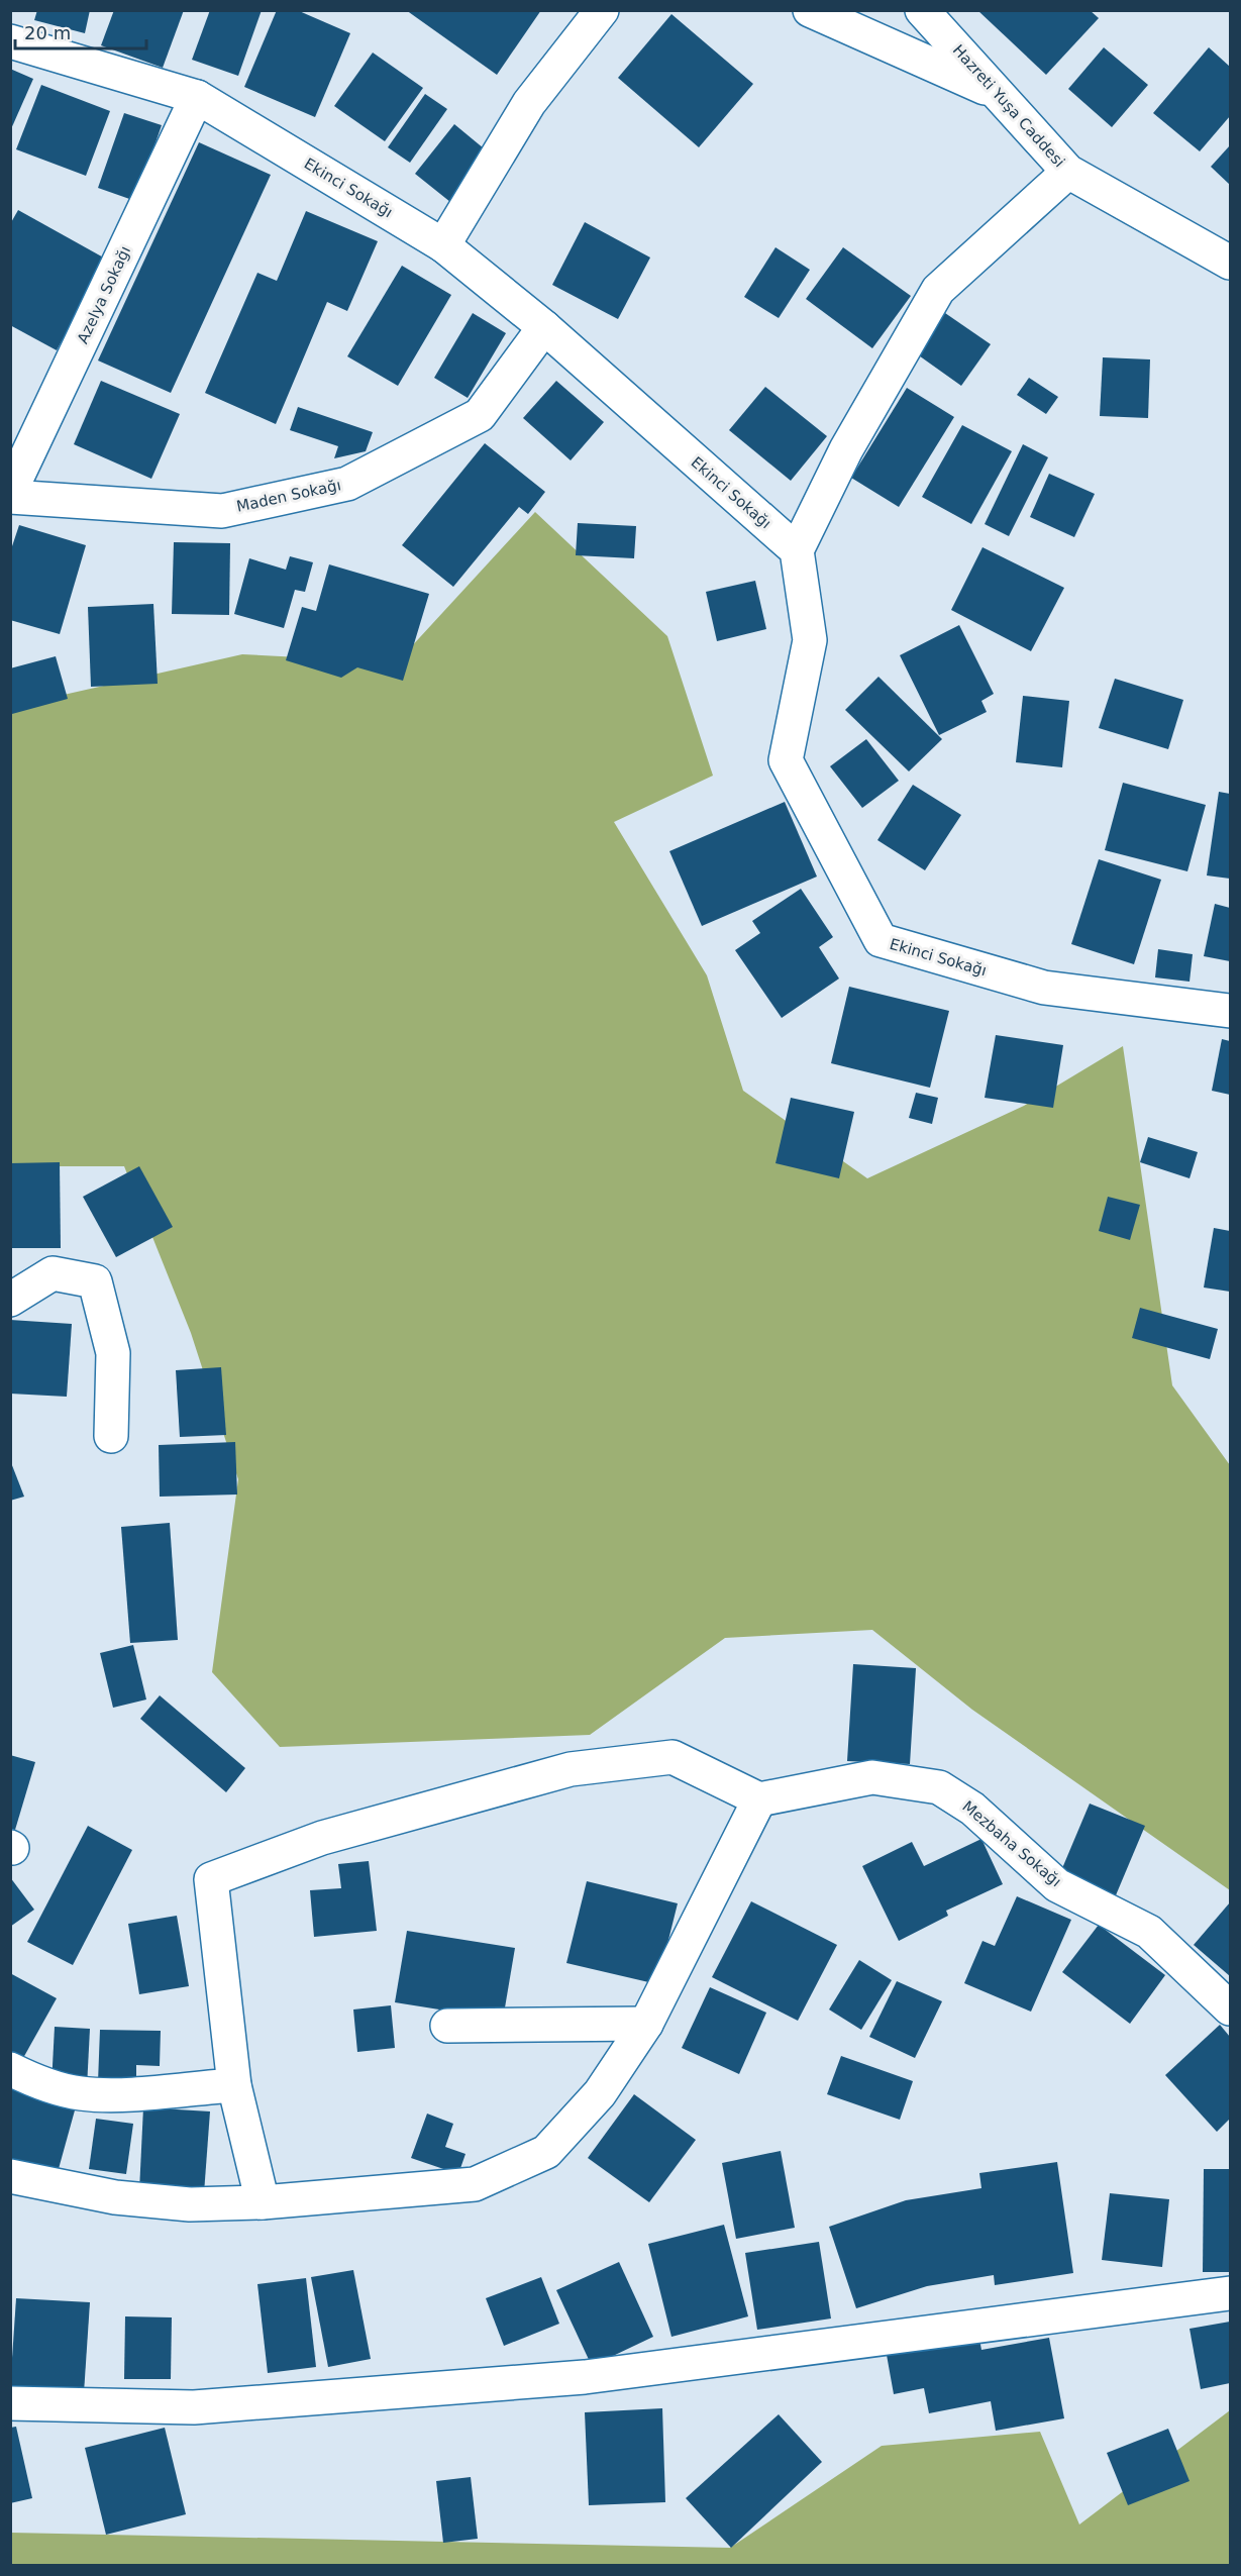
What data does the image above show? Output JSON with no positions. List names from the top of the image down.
{
  "streets": {
    "street": [
      "Hazreti Yuşa Caddesi",
      "Ekinci Sokağı",
      "Azelya Sokağı",
      "Maden Sokağı",
      "Mezbaha Sokağı"
    ]
  },
  "crossings": [
    ["Ekinci Sokağı", "Azelya Sokağı"],
    ["Ekinci Sokağı", "Maden Sokağı"],
    ["Azelya Sokağı", "Maden Sokağı"]
  ],
  "scale_bar": "20 m"
}
